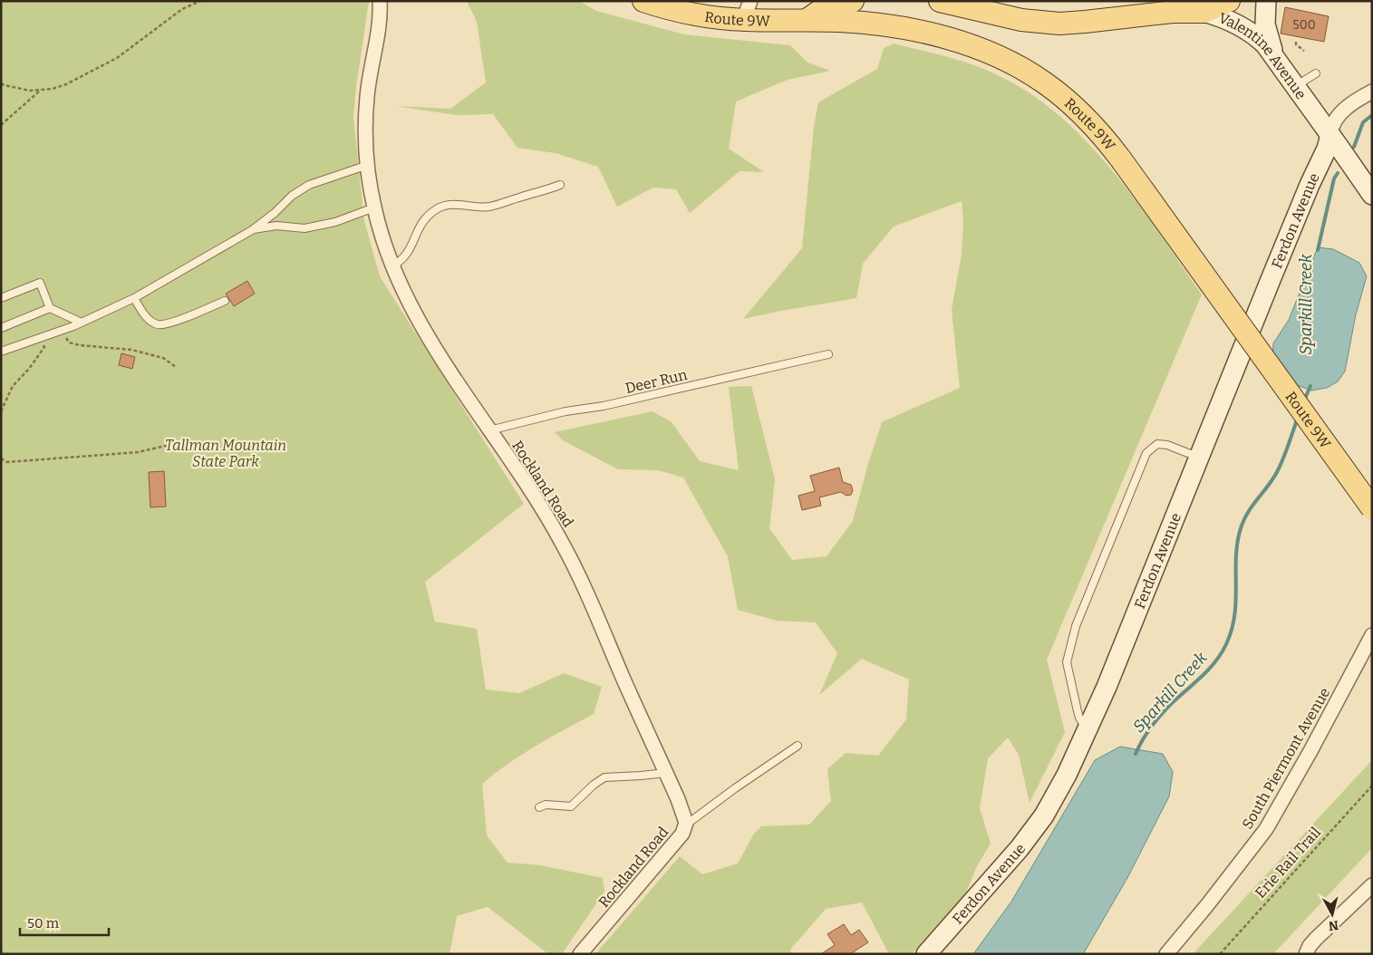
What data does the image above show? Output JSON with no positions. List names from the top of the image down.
{
  "streets": {
    "main road": ["Route 9W", "Valentine Avenue"],
    "street": ["Ferdon Avenue", "Rockland Road", "South Piermont Avenue"],
    "lane": ["Deer Run"],
    "path": ["Erie Rail Trail"]
  },
  "crossings": [
    ["Valentine Avenue", "Ferdon Avenue"],
    ["Deer Run", "Rockland Road"]
  ],
  "water": ["Sparkill Creek"],
  "parks": ["Tallman Mountain State Park"],
  "house_numbers": ["500"],
  "scale_bar": "50 m",
  "north": "bottom"
}
